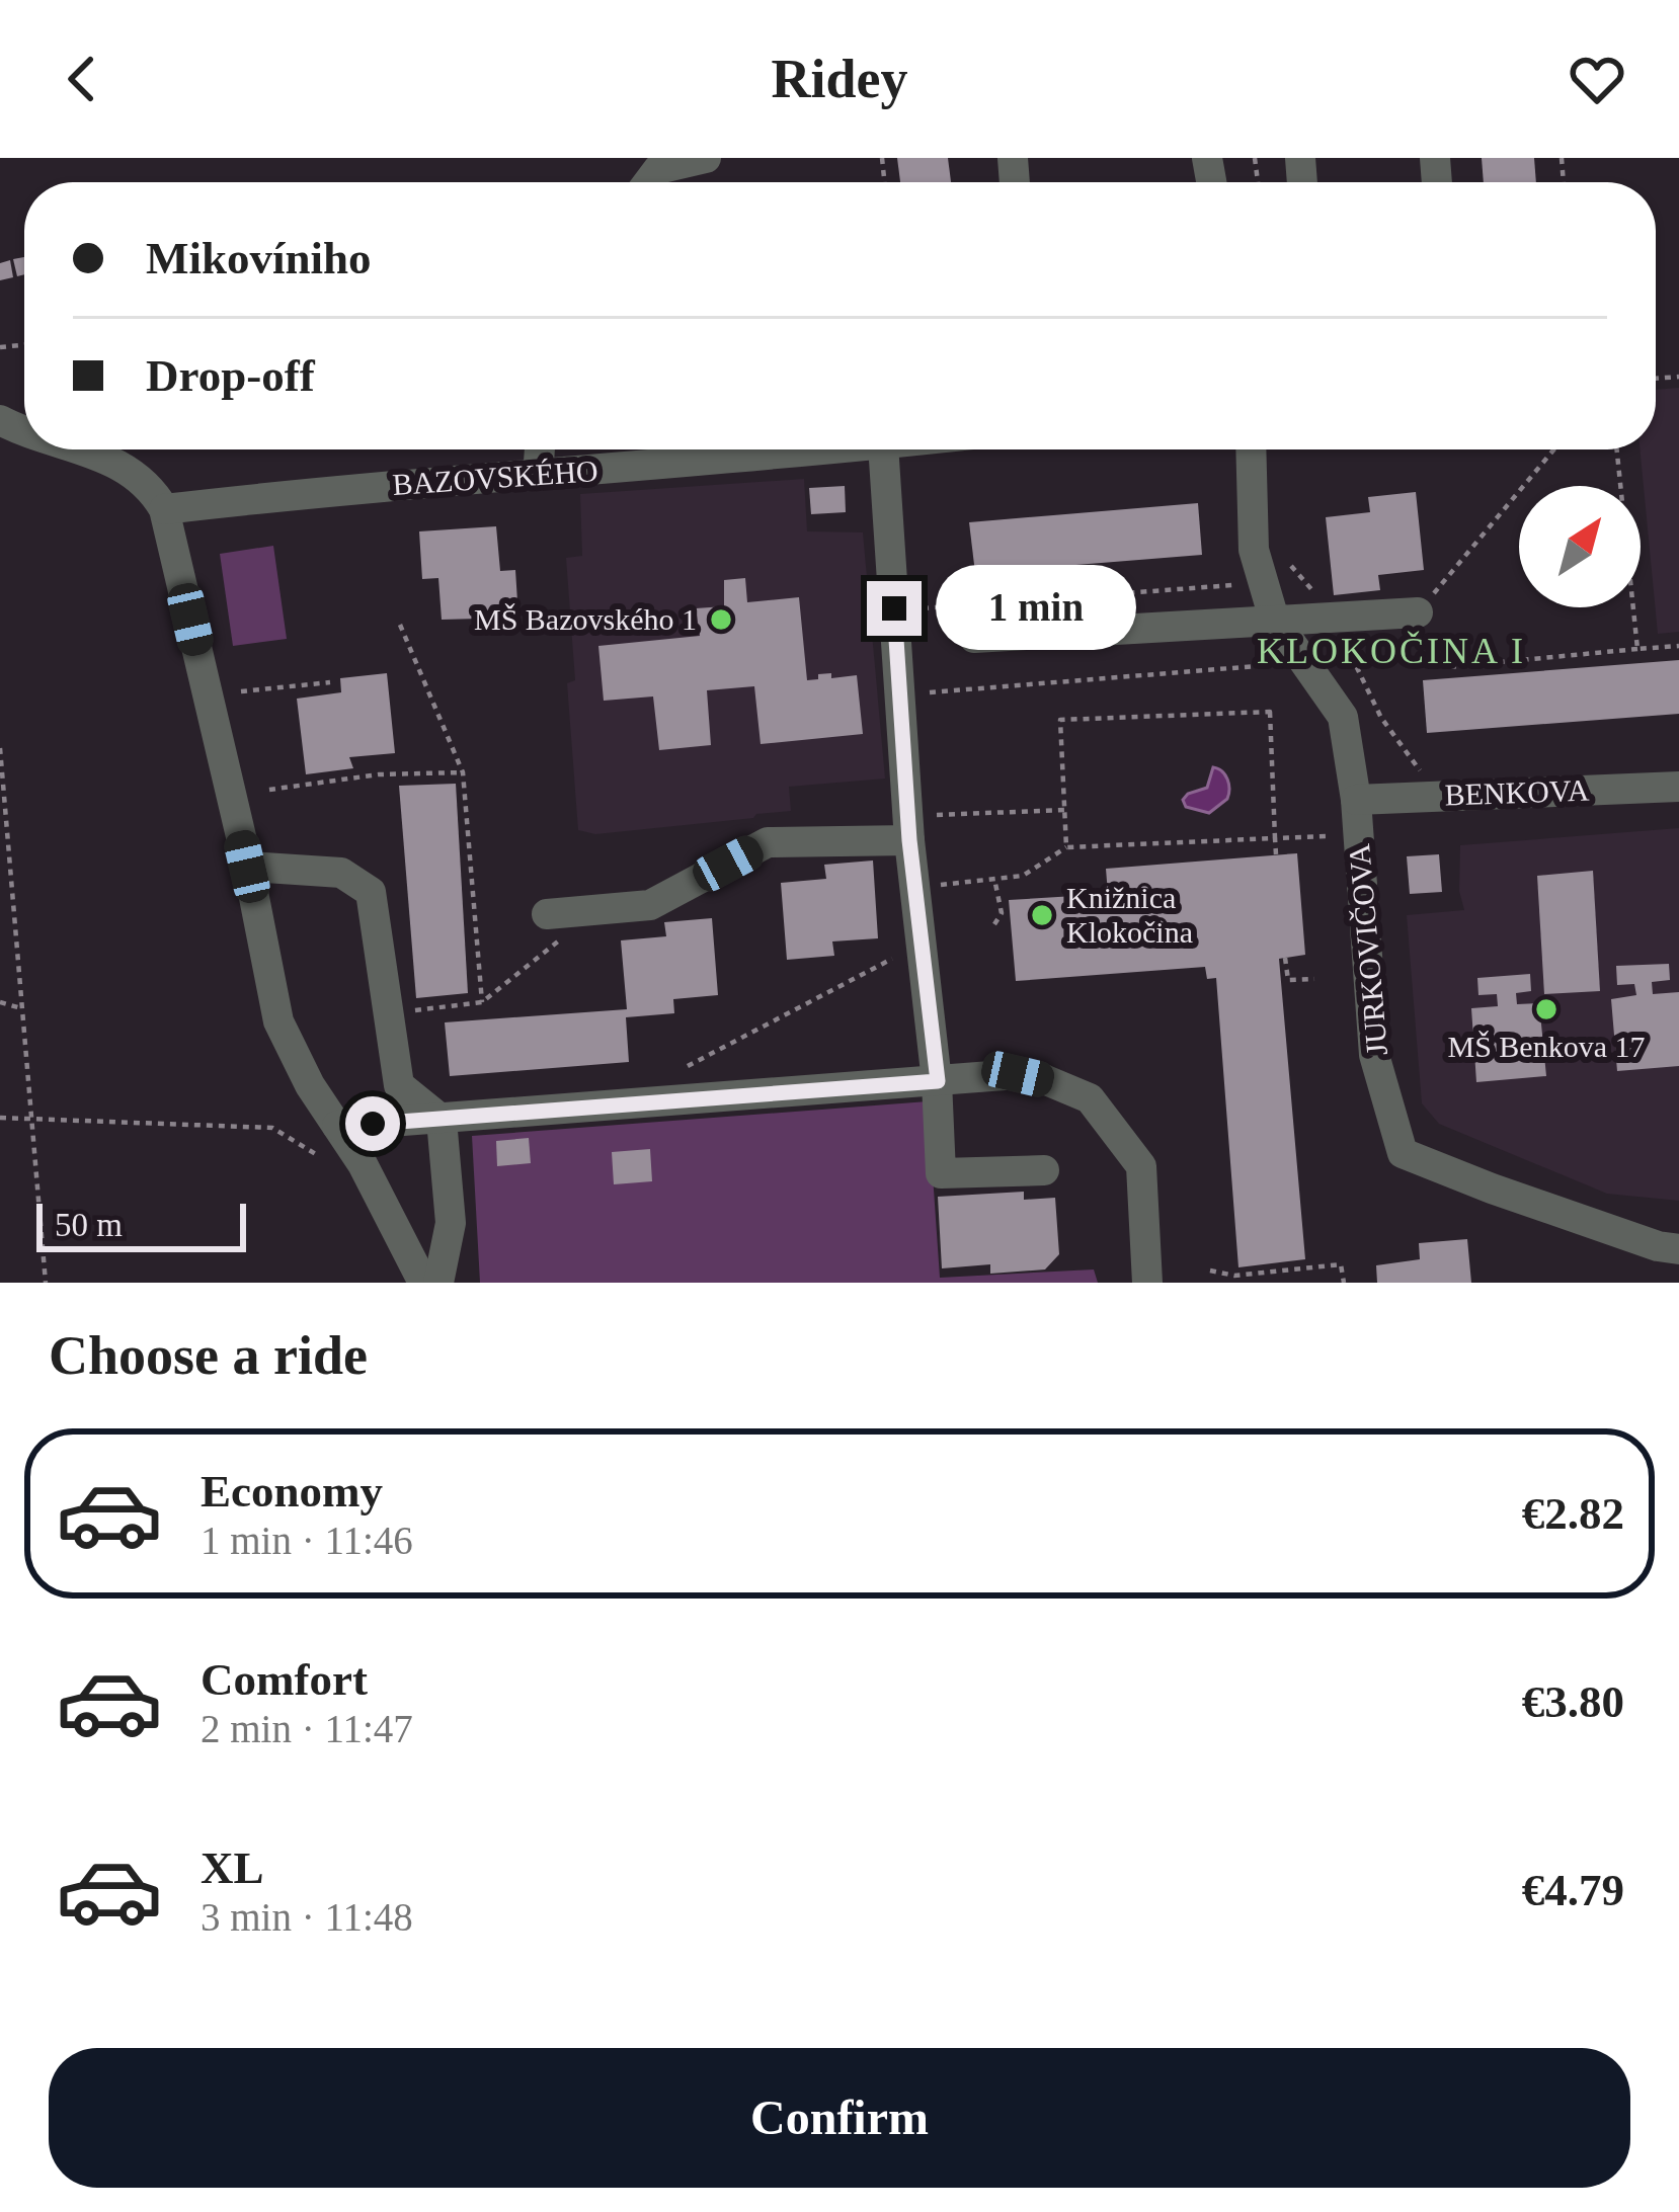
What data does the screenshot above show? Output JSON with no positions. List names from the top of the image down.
{
  "streets": {
    "street": ["BAZOVSKÉHO", "BENKOVA", "JURKOVIČOVA"]
  },
  "crossings": [
    ["BENKOVA", "JURKOVIČOVA"]
  ],
  "districts": ["KLOKOČINA I"],
  "places": ["MŠ Bazovského 1", "Knižnica Klokočina", "MŠ Benkova 17"],
  "scale_bar": "50 m",
  "north": "top right",
  "page": {
    "header": "Ridey",
    "banner": ["Mikovíniho", "Drop-off"],
    "bubble": "1 min",
    "scale": "50 m",
    "heading": "Choose a ride",
    "list": [
      {
        "name": "Economy",
        "note": "1 min · 11:46",
        "value": "€2.82"
      },
      {
        "name": "Comfort",
        "note": "2 min · 11:47",
        "value": "€3.80"
      },
      {
        "name": "XL",
        "note": "3 min · 11:48",
        "value": "€4.79"
      }
    ],
    "buttons": "Confirm"
  }
}
